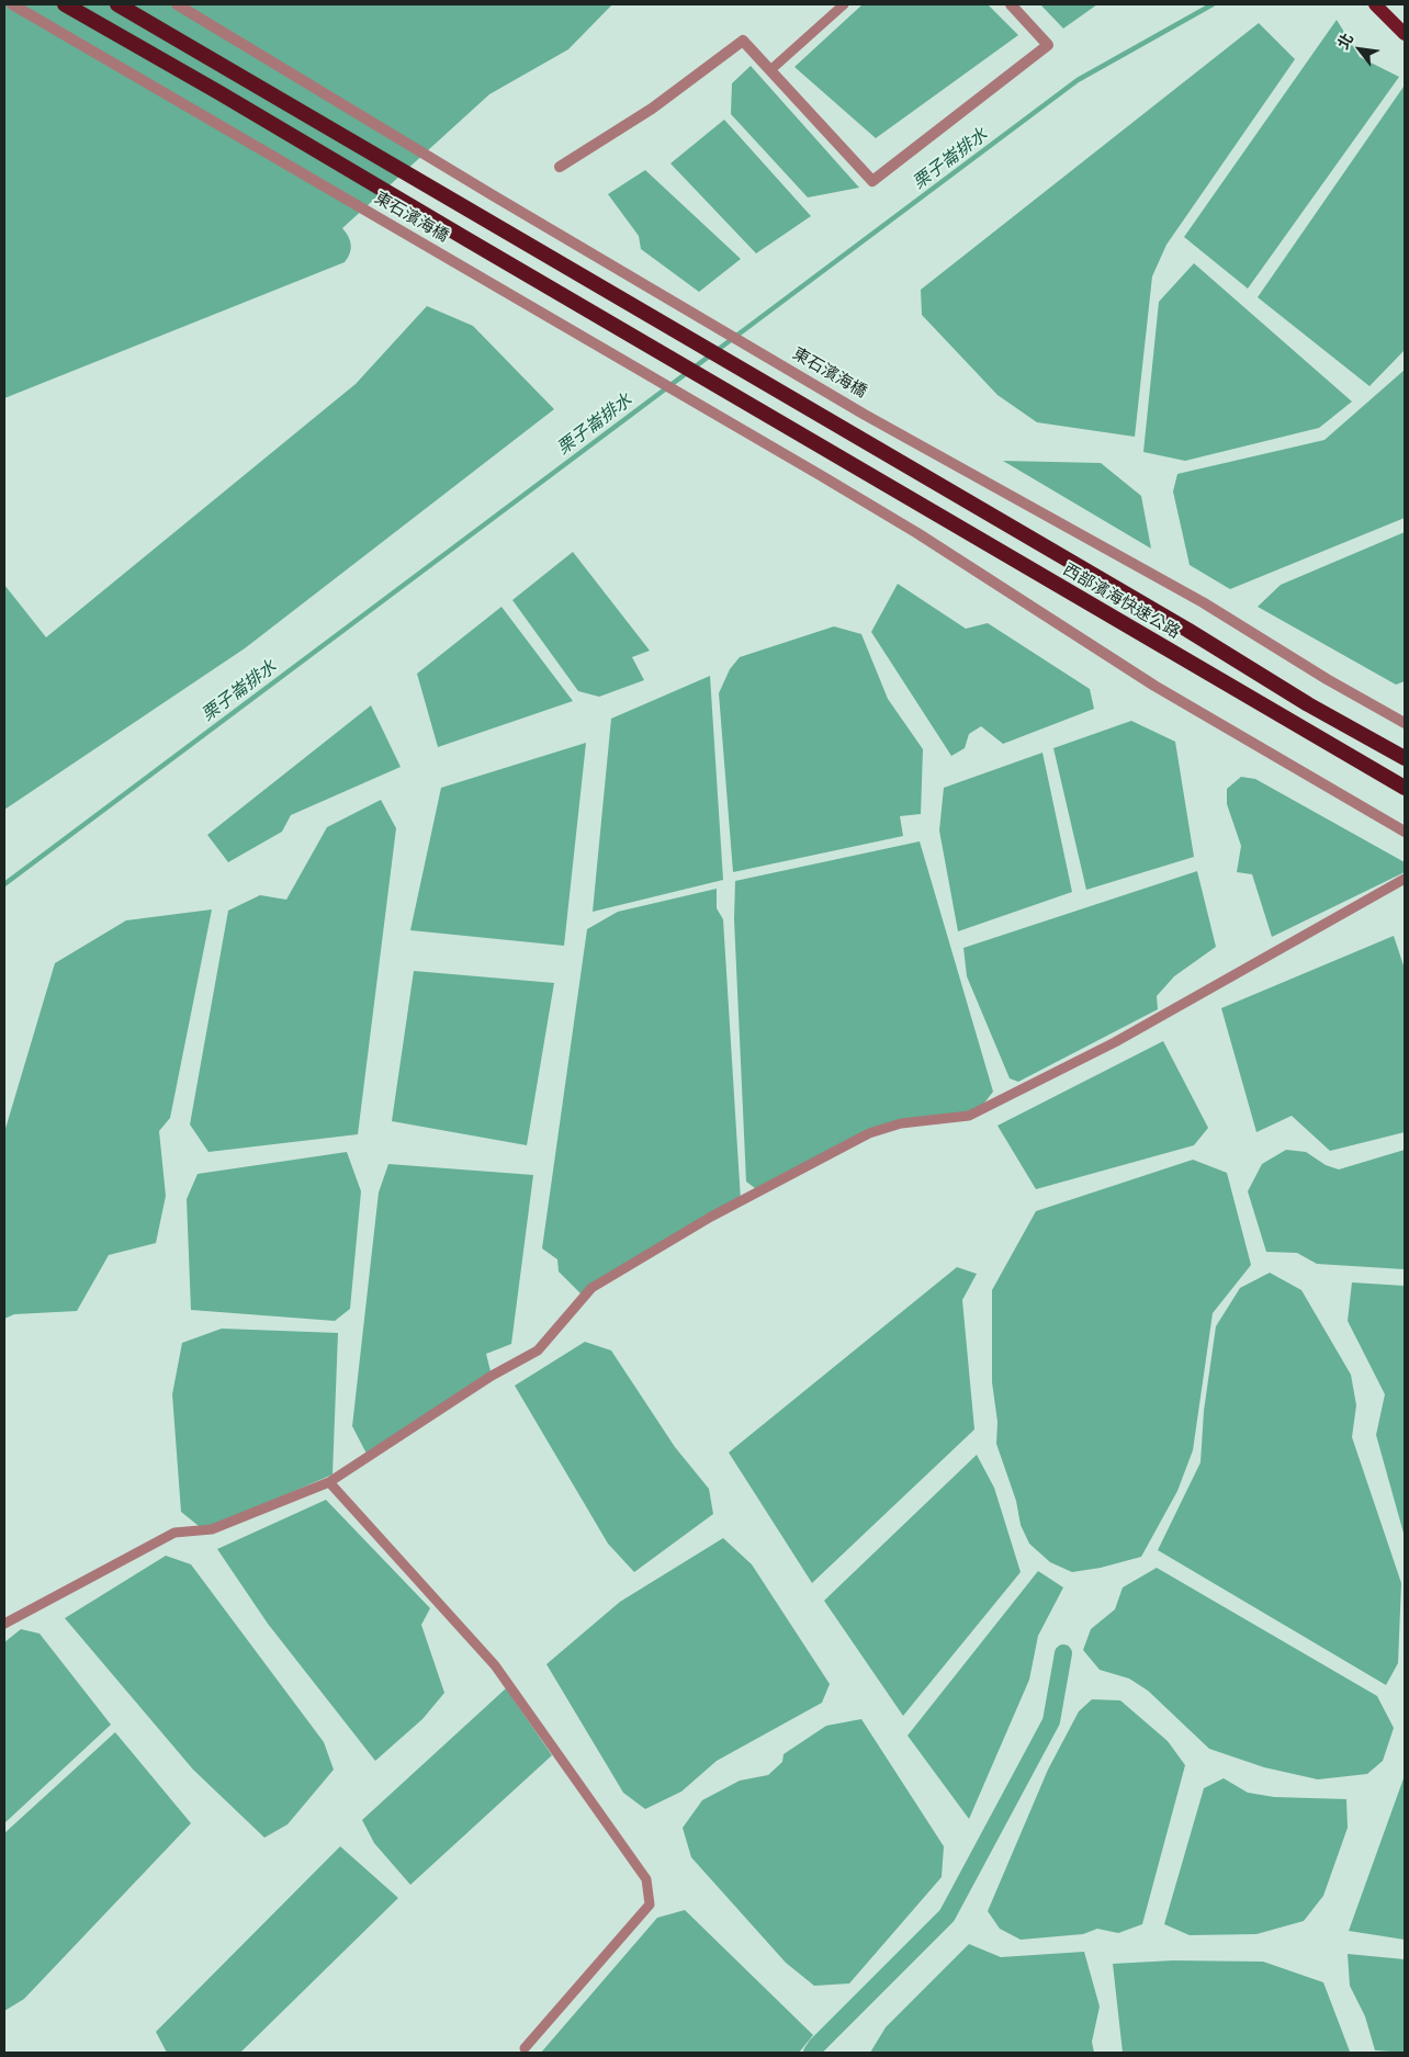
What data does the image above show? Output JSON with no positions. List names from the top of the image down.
{
  "streets": {
    "highway": ["東石濱海橋", "西部濱海快速公路"]
  },
  "crossings": [
    ["東石濱海橋", "西部濱海快速公路"]
  ],
  "water": ["栗子崙排水"],
  "north": "top left"
}
